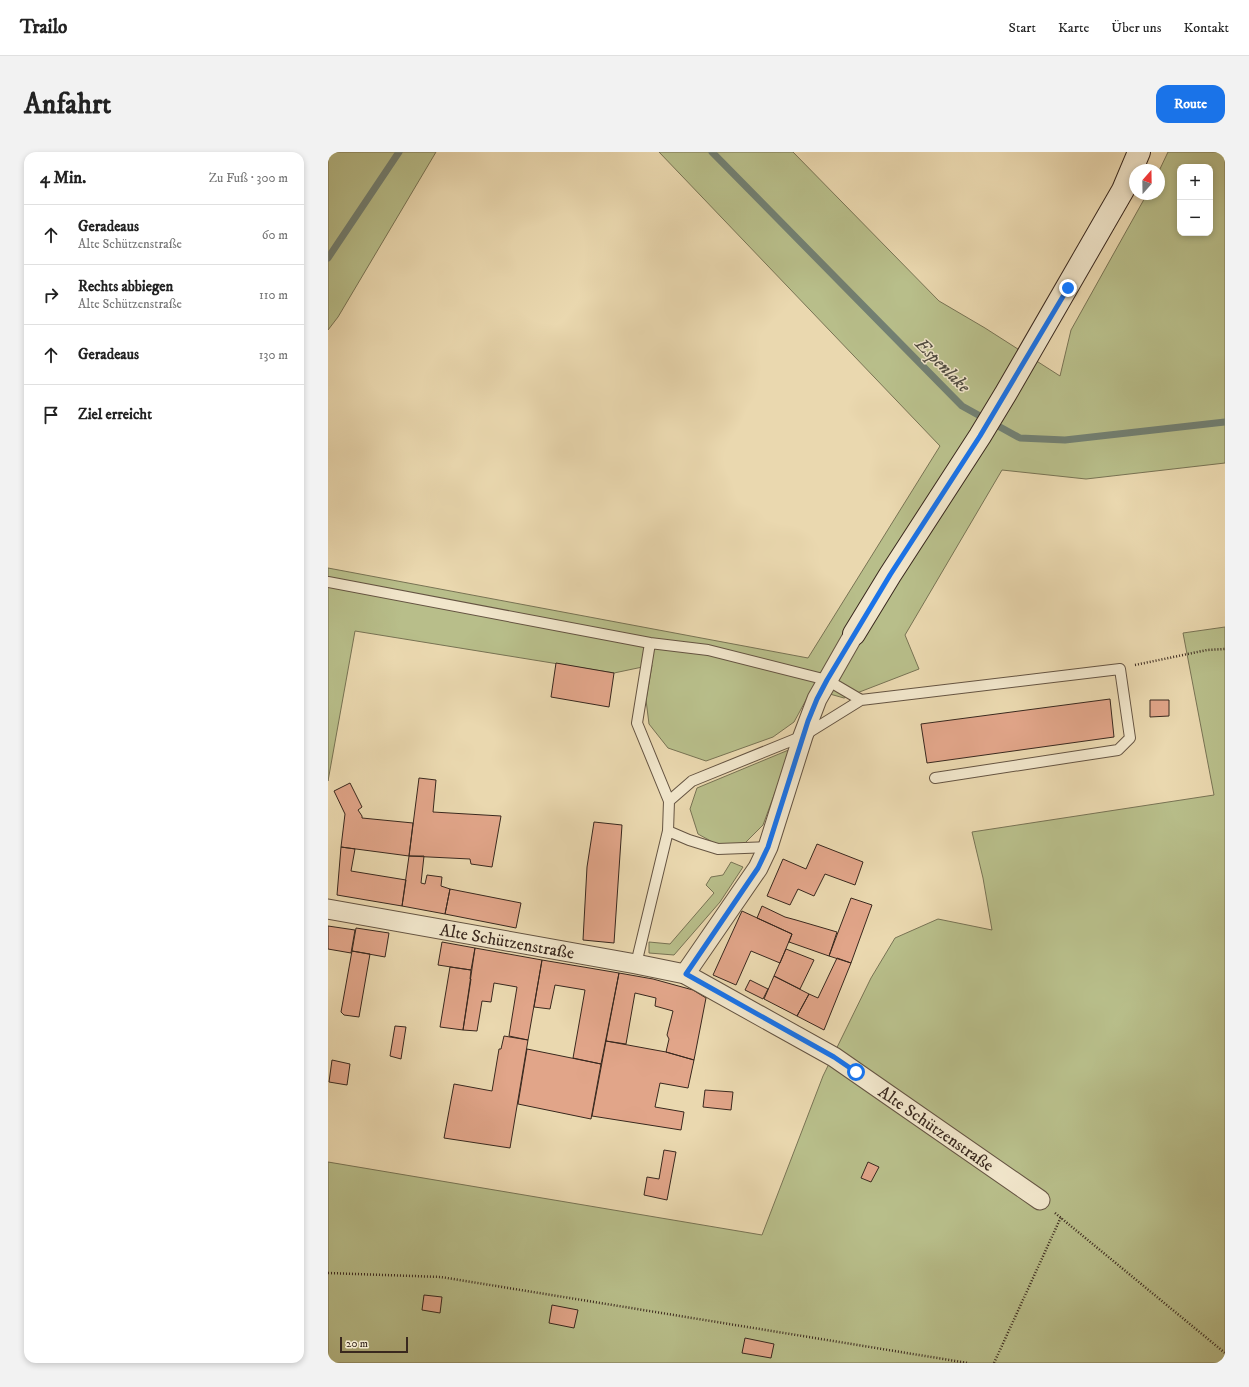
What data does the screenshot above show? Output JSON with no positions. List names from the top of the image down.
{
  "streets": {
    "street": ["Alte Schützenstraße"]
  },
  "water": ["Espenlake"],
  "scale_bar": "20 m",
  "north": "top",
  "page": {
    "header": "Trailo",
    "nav": [
      "Start",
      "Karte",
      "Über uns",
      "Kontakt"
    ],
    "buttons": "Route",
    "title": "Anfahrt",
    "heading": ["4 Min.", "Zu Fuß · 300 m"],
    "map_buttons": ["+", "−"],
    "list": [
      ["Geradeaus", "Alte Schützenstraße", "60 m"],
      ["Rechts abbiegen", "Alte Schützenstraße", "110 m"],
      ["Geradeaus", "130 m"],
      "Ziel erreicht"
    ],
    "scale": "20 m"
  }
}
